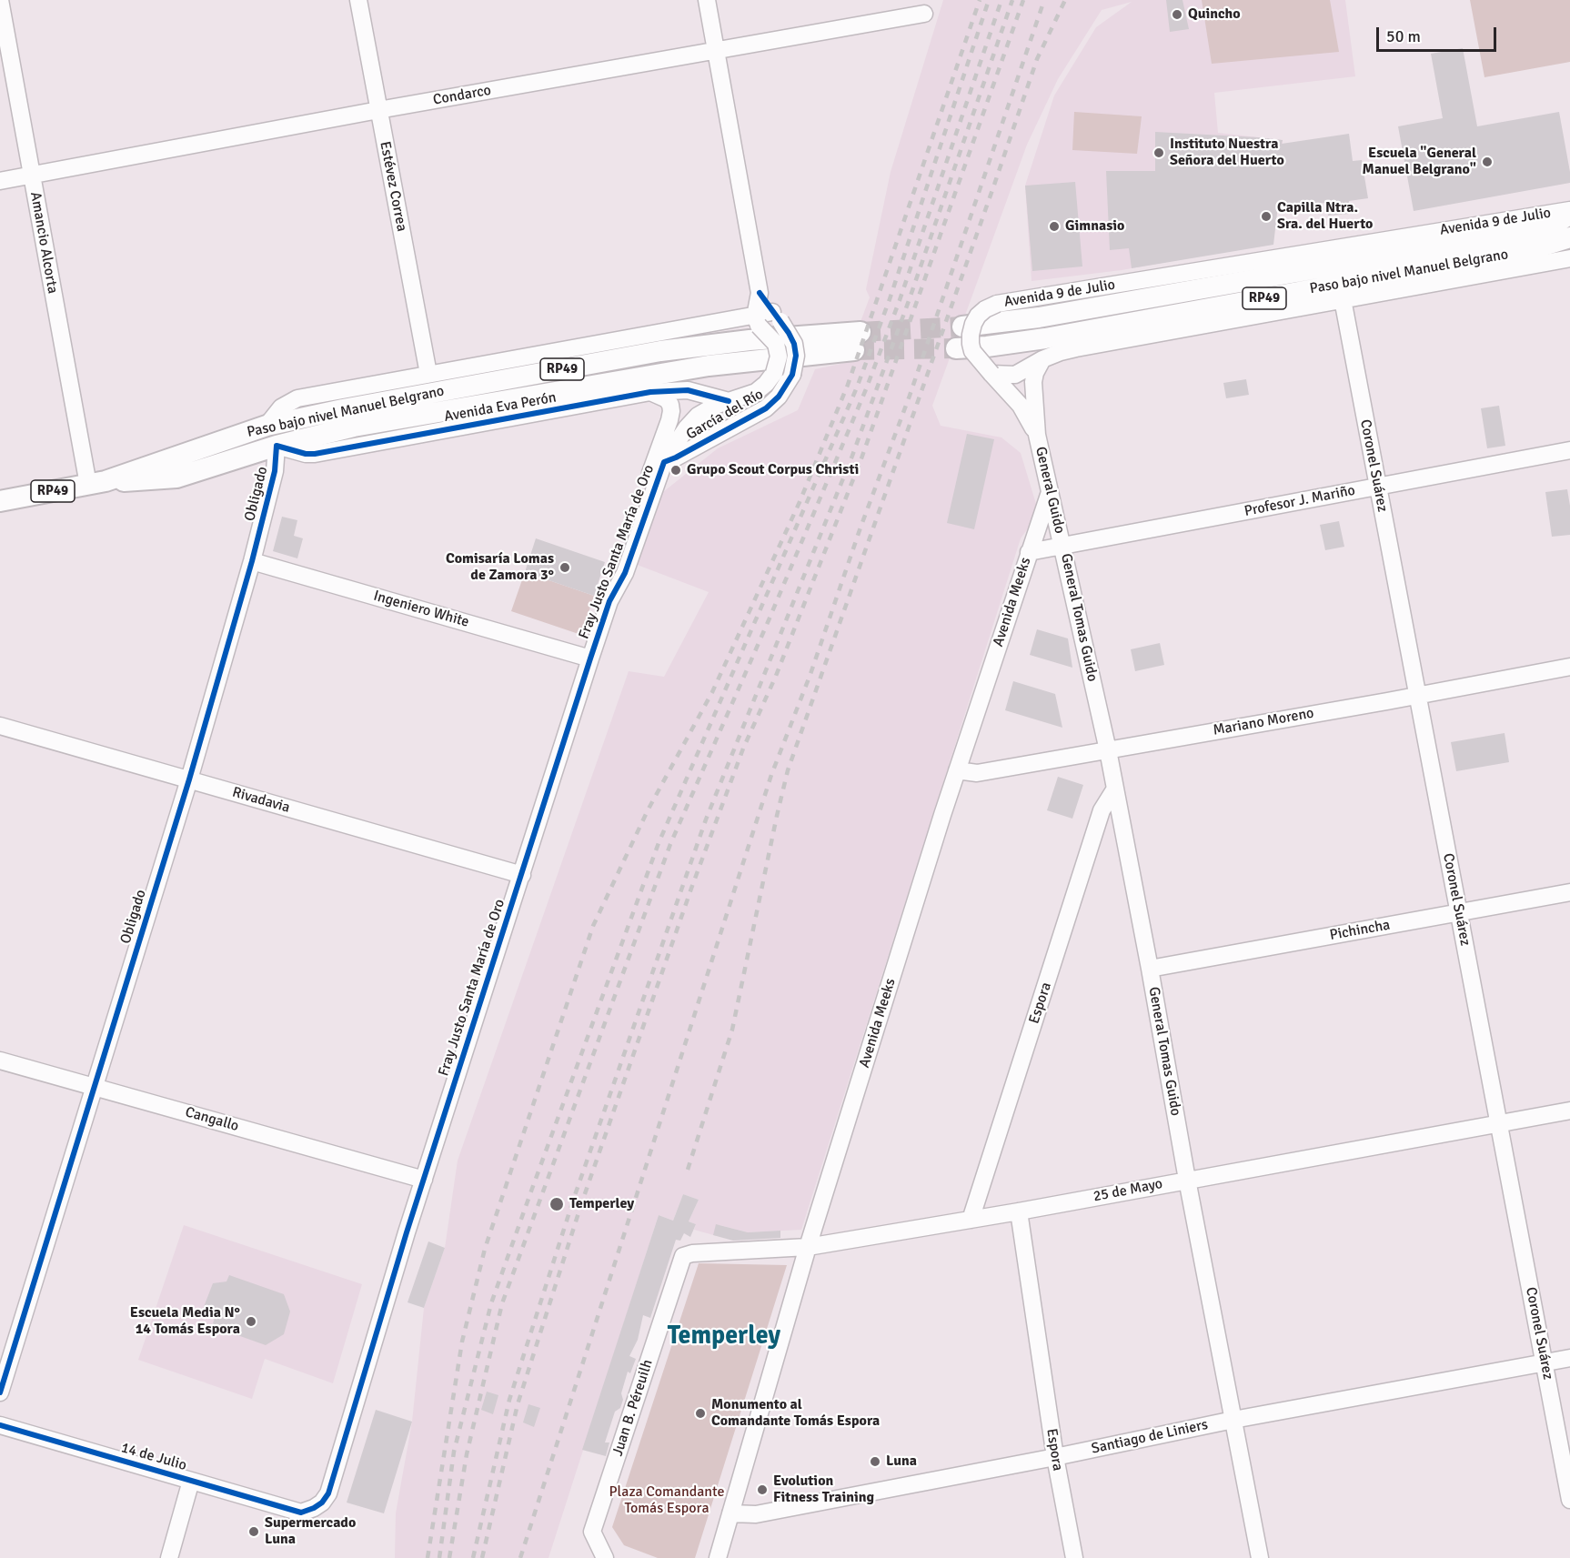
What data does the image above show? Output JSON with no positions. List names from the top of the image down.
{
  "streets": {
    "main road": ["Paso bajo nivel Manuel Belgrano", "RP49"],
    "street": [
      "Condarco",
      "Estévez Correa",
      "Avenida 9 de Julio",
      "Amancio Alcorta",
      "Avenida Eva Perón",
      "García del Río",
      "Coronel Suárez",
      "General Guido",
      "Obligado",
      "Profesor J. Mariño",
      "Fray Justo Santa María de Oro",
      "Avenida Meeks",
      "Ingeniero White",
      "General Tomas Guido",
      "Mariano Moreno",
      "Rivadavia",
      "Pichincha",
      "Espora",
      "Cangallo",
      "25 de Mayo",
      "Juan B. Péreuilh",
      "Santiago de Liniers",
      "14 de Julio"
    ]
  },
  "crossings": [
    ["Condarco", "Estévez Correa"],
    ["Condarco", "Amancio Alcorta"],
    ["Condarco", "García del Río"],
    ["Avenida 9 de Julio", "General Guido"],
    ["Amancio Alcorta", "Paso bajo nivel Manuel Belgrano"],
    ["Amancio Alcorta", "RP49"],
    ["Paso bajo nivel Manuel Belgrano", "RP49"],
    ["Paso bajo nivel Manuel Belgrano", "Avenida Eva Perón"],
    ["Paso bajo nivel Manuel Belgrano", "Obligado"],
    ["Avenida Eva Perón", "García del Río"],
    ["Avenida Eva Perón", "Obligado"],
    ["Avenida Eva Perón", "Fray Justo Santa María de Oro"],
    ["García del Río", "Fray Justo Santa María de Oro"],
    ["Coronel Suárez", "Profesor J. Mariño"],
    ["Coronel Suárez", "Mariano Moreno"],
    ["Coronel Suárez", "Pichincha"],
    ["Coronel Suárez", "25 de Mayo"],
    ["Coronel Suárez", "Santiago de Liniers"],
    ["General Guido", "Profesor J. Mariño"],
    ["General Guido", "Avenida Meeks"],
    ["General Guido", "General Tomas Guido"],
    ["Obligado", "Ingeniero White"],
    ["Obligado", "Rivadavia"],
    ["Obligado", "Cangallo"],
    ["Profesor J. Mariño", "Avenida Meeks"],
    ["Profesor J. Mariño", "General Tomas Guido"],
    ["Fray Justo Santa María de Oro", "Ingeniero White"],
    ["Fray Justo Santa María de Oro", "Rivadavia"],
    ["Fray Justo Santa María de Oro", "Cangallo"],
    ["Fray Justo Santa María de Oro", "14 de Julio"],
    ["Avenida Meeks", "Mariano Moreno"],
    ["Avenida Meeks", "25 de Mayo"],
    ["Avenida Meeks", "Santiago de Liniers"],
    ["General Tomas Guido", "Mariano Moreno"],
    ["General Tomas Guido", "Pichincha"],
    ["General Tomas Guido", "Espora"],
    ["General Tomas Guido", "25 de Mayo"],
    ["General Tomas Guido", "Santiago de Liniers"],
    ["Espora", "25 de Mayo"],
    ["Espora", "Santiago de Liniers"],
    ["25 de Mayo", "Juan B. Péreuilh"]
  ],
  "districts": ["Temperley"],
  "parks": ["Plaza Comandante Tomás Espora"],
  "places": [
    "Quincho",
    "Instituto Nuestra Señora del Huerto",
    "Escuela \"General Manuel Belgrano\"",
    "Capilla Ntra. Sra. del Huerto",
    "Gimnasio",
    "Grupo Scout Corpus Christi",
    "Comisaría Lomas de Zamora 3°",
    "Temperley",
    "Escuela Media N° 14 Tomás Espora",
    "Monumento al Comandante Tomás Espora",
    "Luna",
    "Evolution Fitness Training",
    "Supermercado Luna"
  ],
  "scale_bar": "50 m"
}
